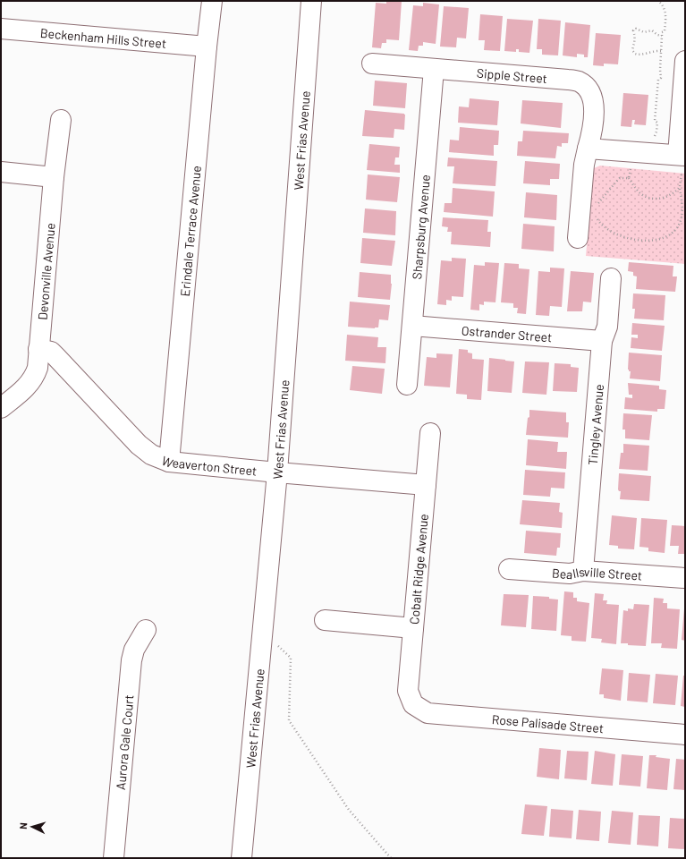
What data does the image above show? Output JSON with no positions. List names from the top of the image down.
{
  "streets": {
    "street": [
      "Beckenham Hills Street",
      "Sipple Street",
      "West Frias Avenue",
      "Sharpsburg Avenue",
      "Erindale Terrace Avenue",
      "Devonville Avenue",
      "Ostrander Street",
      "Tingley Avenue",
      "Weaverton Street",
      "Cobalt Ridge Avenue",
      "Beallsville Street",
      "Rose Palisade Street",
      "Aurora Gale Court"
    ]
  },
  "crossings": [
    ["Beckenham Hills Street", "Erindale Terrace Avenue"],
    ["Sipple Street", "Sharpsburg Avenue"],
    ["West Frias Avenue", "Weaverton Street"],
    ["Sharpsburg Avenue", "Ostrander Street"],
    ["Erindale Terrace Avenue", "Weaverton Street"],
    ["Devonville Avenue", "Weaverton Street"],
    ["Ostrander Street", "Tingley Avenue"],
    ["Tingley Avenue", "Beallsville Street"],
    ["Weaverton Street", "Cobalt Ridge Avenue"],
    ["Cobalt Ridge Avenue", "Rose Palisade Street"]
  ],
  "north": "left"
}
